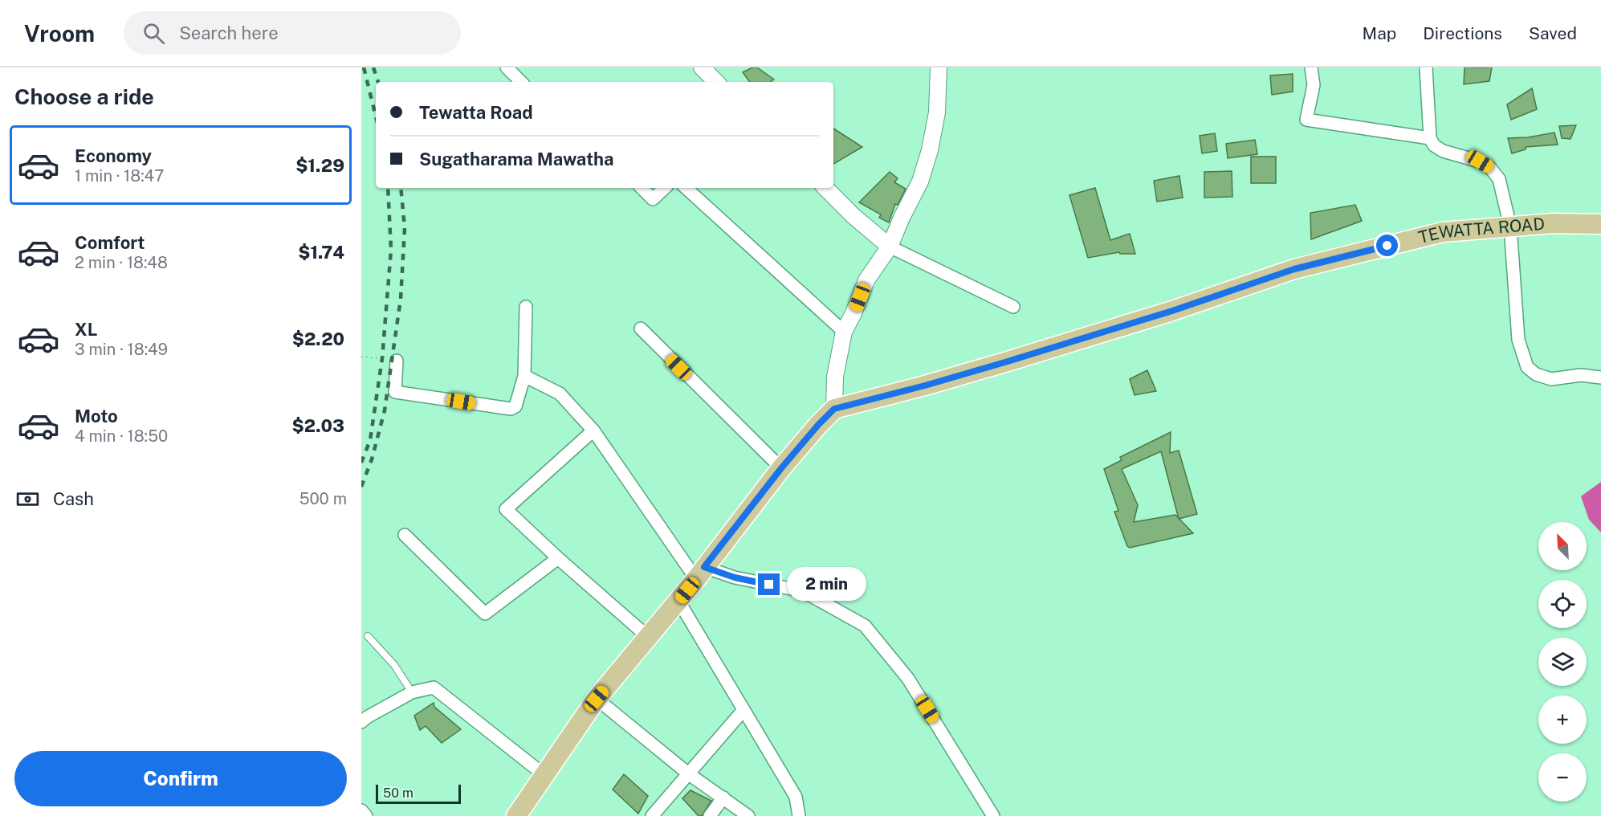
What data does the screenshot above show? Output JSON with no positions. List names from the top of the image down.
{
  "streets": {
    "main road": ["TEWATTA ROAD"]
  },
  "scale_bar": "50 m",
  "north": "top left",
  "page": {
    "header": "Vroom",
    "search": "Search here",
    "nav": ["Map", "Directions", "Saved"],
    "heading": "Choose a ride",
    "banner": ["Tewatta Road", "Sugatharama Mawatha"],
    "list": [
      {
        "name": "Economy",
        "note": "1 min · 18:47",
        "value": "$1.29"
      },
      {
        "name": "Comfort",
        "note": "2 min · 18:48",
        "value": "$1.74"
      },
      {
        "name": "XL",
        "note": "3 min · 18:49",
        "value": "$2.20"
      },
      {
        "name": "Moto",
        "note": "4 min · 18:50",
        "value": "$2.03"
      }
    ],
    "pay": ["Cash", "500 m"],
    "map_buttons": ["+", "−"],
    "bubble": "2 min",
    "buttons": "Confirm",
    "scale": "50 m"
  }
}
